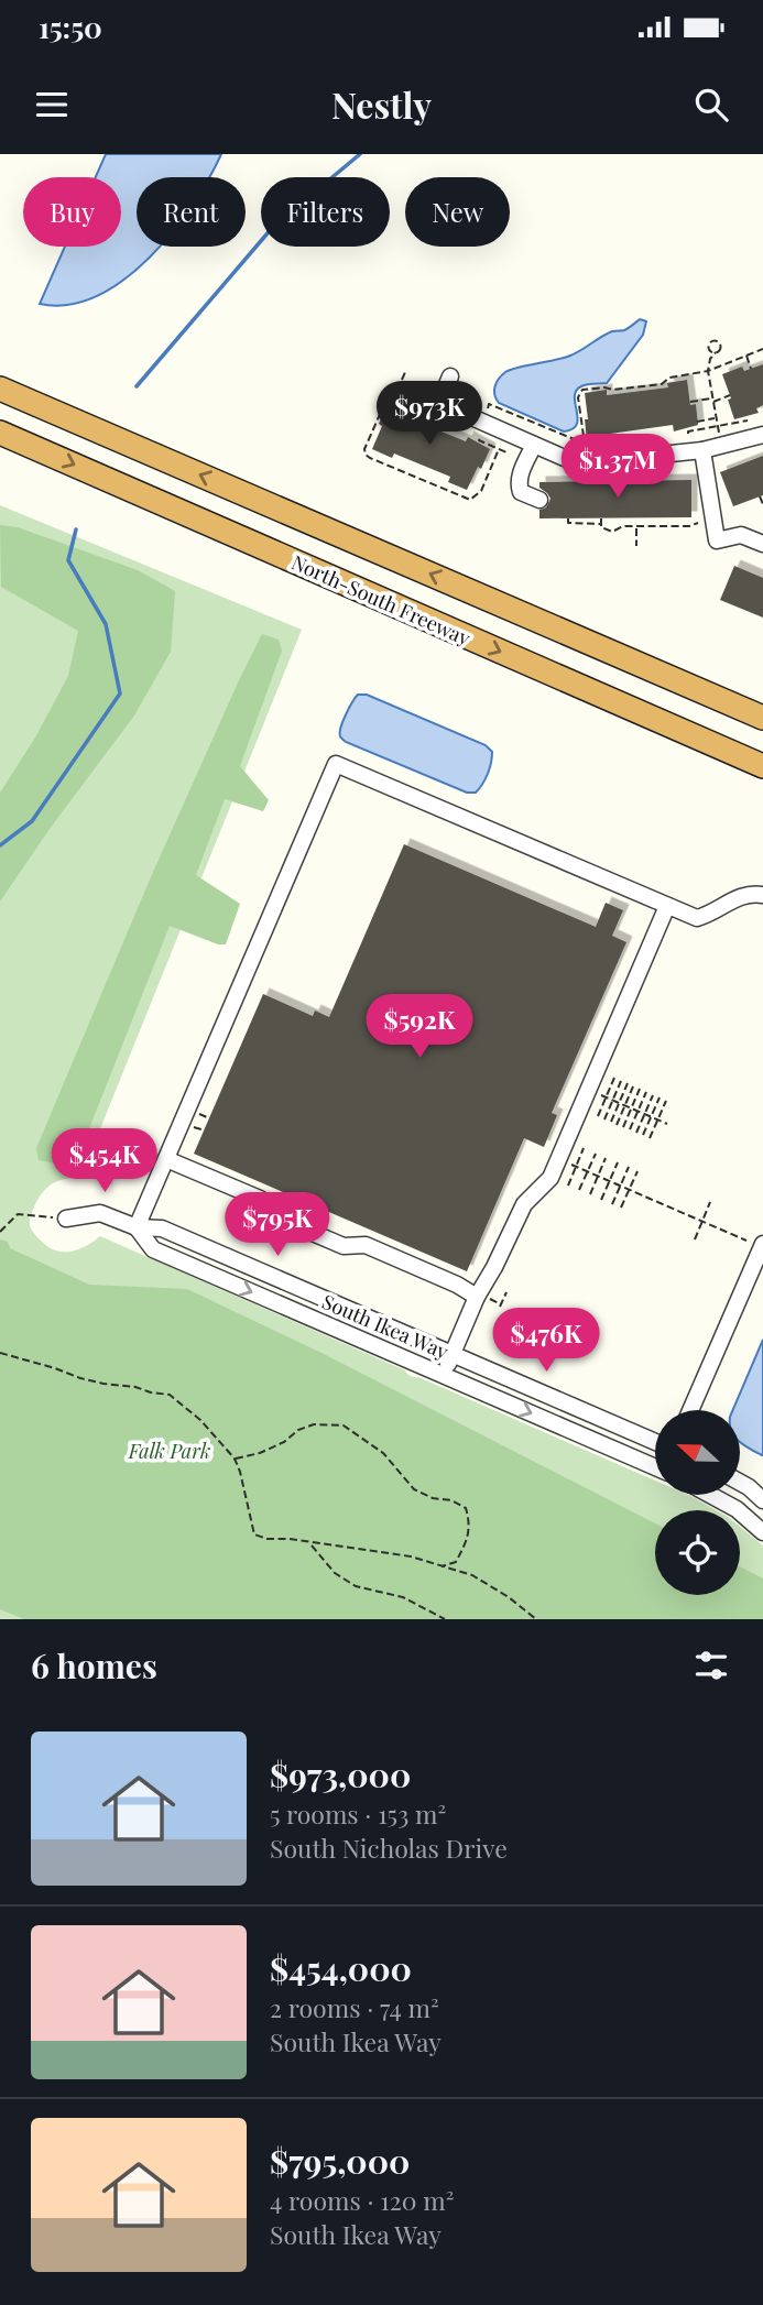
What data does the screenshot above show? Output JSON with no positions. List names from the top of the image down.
{
  "streets": {
    "highway": ["North-South Freeway"],
    "street": ["South Ikea Way"]
  },
  "parks": ["Falk Park"],
  "north": "left",
  "page": {
    "status": "15:50",
    "header": "Nestly",
    "chip": [
      "Buy",
      "Rent",
      "Filters",
      "New"
    ],
    "price": [
      "$973K",
      "$1.37M",
      "$592K",
      "$454K",
      "$795K",
      "$476K"
    ],
    "heading": "6 homes",
    "list": [
      {
        "name": "$973,000",
        "note": "5 rooms · 153 m² · South Nicholas Drive"
      },
      {
        "name": "$454,000",
        "note": "2 rooms · 74 m² · South Ikea Way"
      },
      {
        "name": "$795,000",
        "note": "4 rooms · 120 m² · South Ikea Way"
      }
    ]
  }
}
